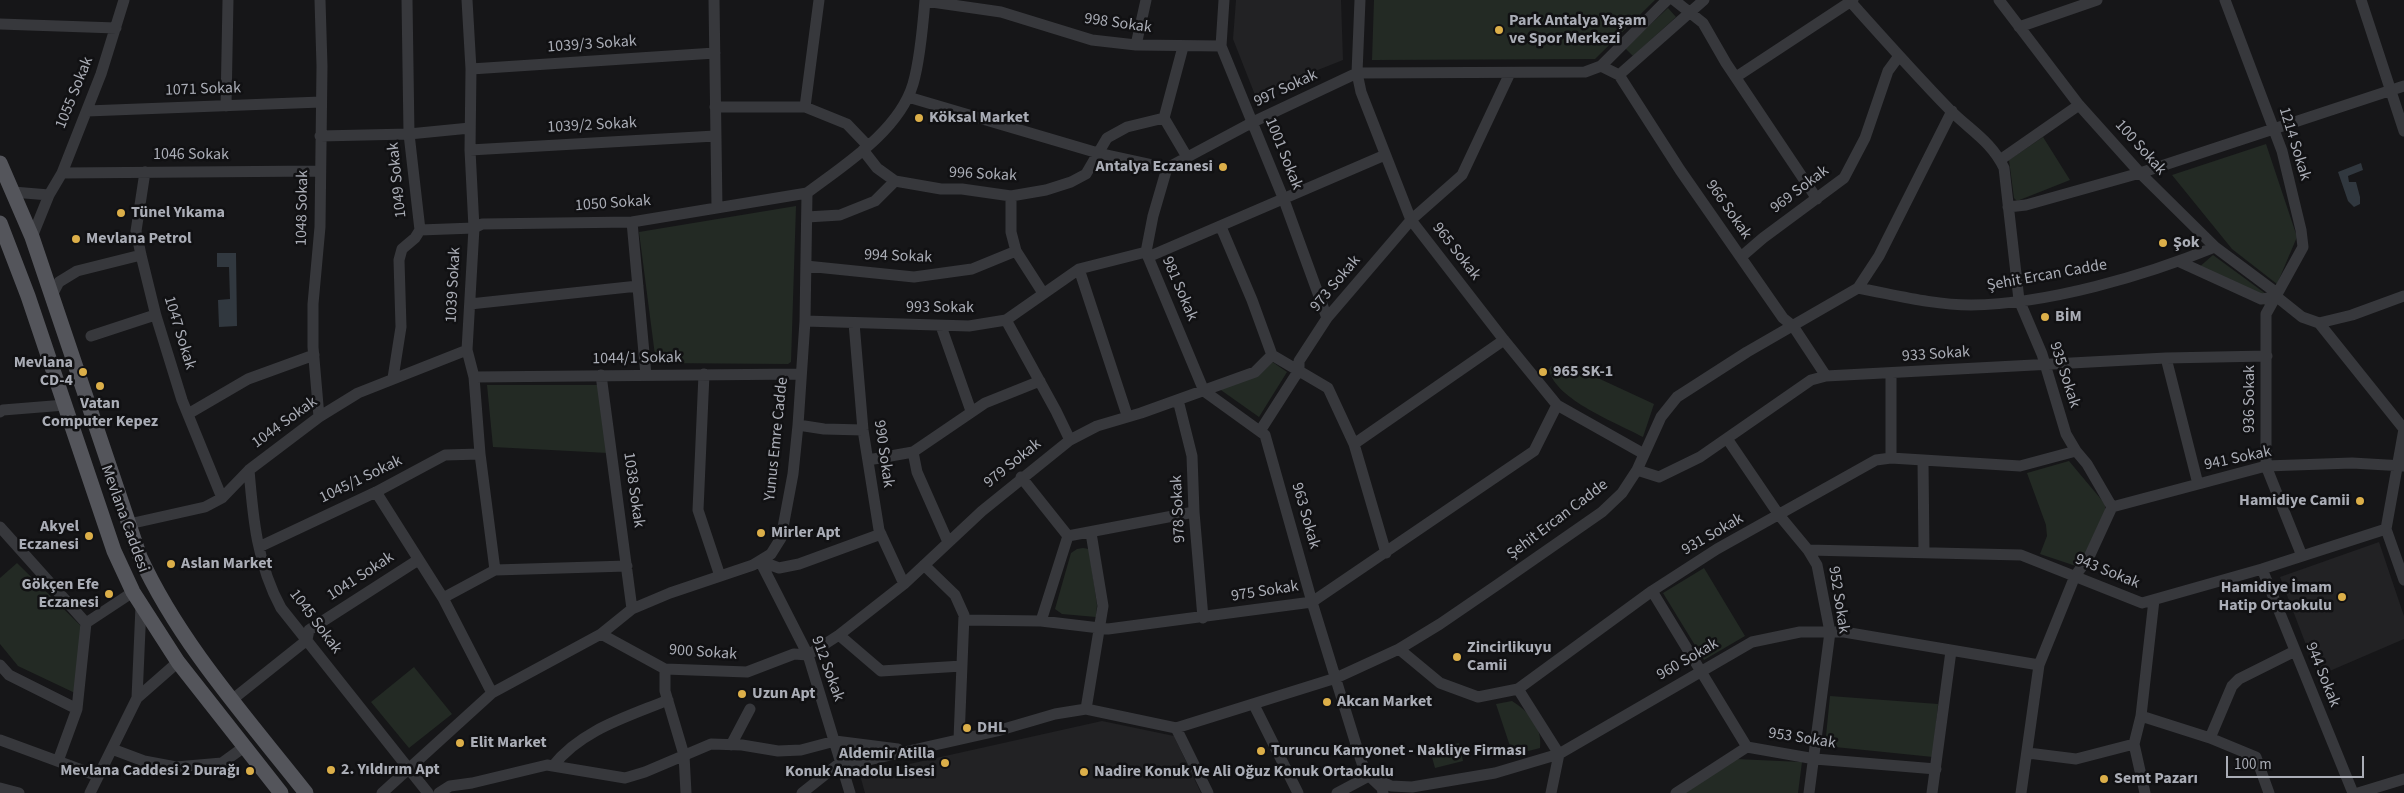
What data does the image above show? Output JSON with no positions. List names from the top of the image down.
{
  "streets": {
    "main road": ["Mevlana Caddesi"],
    "street": [
      "998 Sokak",
      "1039/3 Sokak",
      "997 Sokak",
      "1071 Sokak",
      "1055 Sokak",
      "1039/2 Sokak",
      "1214 Sokak",
      "100 Sokak",
      "1001 Sokak",
      "1046 Sokak",
      "996 Sokak",
      "1049 Sokak",
      "969 Sokak",
      "1050 Sokak",
      "1048 Sokak",
      "966 Sokak",
      "965 Sokak",
      "994 Sokak",
      "Şehit Ercan Cadde",
      "973 Sokak",
      "1039 Sokak",
      "981 Sokak",
      "993 Sokak",
      "1047 Sokak",
      "933 Sokak",
      "1044/1 Sokak",
      "935 Sokak",
      "936 Sokak",
      "1044 Sokak",
      "Yunus Emre Cadde",
      "990 Sokak",
      "941 Sokak",
      "979 Sokak",
      "1045/1 Sokak",
      "1038 Sokak",
      "978 Sokak",
      "963 Sokak",
      "931 Sokak",
      "943 Sokak",
      "1041 Sokak",
      "975 Sokak",
      "952 Sokak",
      "1045 Sokak",
      "900 Sokak",
      "960 Sokak",
      "912 Sokak",
      "944 Sokak",
      "953 Sokak"
    ]
  },
  "crossings": [
    ["998 Sokak", "1001 Sokak"],
    ["1039/3 Sokak", "1039 Sokak"],
    ["997 Sokak", "1001 Sokak"],
    ["997 Sokak", "965 Sokak"],
    ["997 Sokak", "973 Sokak"],
    ["997 Sokak", "981 Sokak"],
    ["1071 Sokak", "1055 Sokak"],
    ["1071 Sokak", "1048 Sokak"],
    ["1055 Sokak", "1046 Sokak"],
    ["1055 Sokak", "Mevlana Caddesi"],
    ["1039/2 Sokak", "1039 Sokak"],
    ["1214 Sokak", "100 Sokak"],
    ["1214 Sokak", "936 Sokak"],
    ["100 Sokak", "Şehit Ercan Cadde"],
    ["100 Sokak", "936 Sokak"],
    ["1001 Sokak", "973 Sokak"],
    ["1001 Sokak", "993 Sokak"],
    ["1046 Sokak", "1048 Sokak"],
    ["1046 Sokak", "1047 Sokak"],
    ["1049 Sokak", "1050 Sokak"],
    ["1049 Sokak", "1044 Sokak"],
    ["969 Sokak", "966 Sokak"],
    ["969 Sokak", "935 Sokak"],
    ["1050 Sokak", "1039 Sokak"],
    ["1050 Sokak", "Yunus Emre Cadde"],
    ["1048 Sokak", "1044 Sokak"],
    ["966 Sokak", "Şehit Ercan Cadde"],
    ["966 Sokak", "933 Sokak"],
    ["965 Sokak", "Şehit Ercan Cadde"],
    ["965 Sokak", "973 Sokak"],
    ["965 Sokak", "993 Sokak"],
    ["965 Sokak", "975 Sokak"],
    ["994 Sokak", "Yunus Emre Cadde"],
    ["Şehit Ercan Cadde", "933 Sokak"],
    ["Şehit Ercan Cadde", "935 Sokak"],
    ["Şehit Ercan Cadde", "963 Sokak"],
    ["Şehit Ercan Cadde", "931 Sokak"],
    ["Şehit Ercan Cadde", "912 Sokak"],
    ["973 Sokak", "963 Sokak"],
    ["1039 Sokak", "1044/1 Sokak"],
    ["1039 Sokak", "1044 Sokak"],
    ["1039 Sokak", "1045/1 Sokak"],
    ["981 Sokak", "993 Sokak"],
    ["981 Sokak", "979 Sokak"],
    ["981 Sokak", "963 Sokak"],
    ["993 Sokak", "Yunus Emre Cadde"],
    ["993 Sokak", "990 Sokak"],
    ["1047 Sokak", "1044 Sokak"],
    ["933 Sokak", "935 Sokak"],
    ["933 Sokak", "936 Sokak"],
    ["933 Sokak", "952 Sokak"],
    ["1044/1 Sokak", "Yunus Emre Cadde"],
    ["1044/1 Sokak", "1038 Sokak"],
    ["935 Sokak", "941 Sokak"],
    ["935 Sokak", "931 Sokak"],
    ["936 Sokak", "941 Sokak"],
    ["936 Sokak", "943 Sokak"],
    ["1044 Sokak", "Mevlana Caddesi"],
    ["1044 Sokak", "1045 Sokak"],
    ["Yunus Emre Cadde", "1038 Sokak"],
    ["Yunus Emre Cadde", "1045 Sokak"],
    ["Yunus Emre Cadde", "900 Sokak"],
    ["Yunus Emre Cadde", "912 Sokak"],
    ["990 Sokak", "979 Sokak"],
    ["979 Sokak", "978 Sokak"],
    ["979 Sokak", "963 Sokak"],
    ["979 Sokak", "900 Sokak"],
    ["979 Sokak", "912 Sokak"],
    ["1045/1 Sokak", "1045 Sokak"],
    ["978 Sokak", "975 Sokak"],
    ["963 Sokak", "975 Sokak"],
    ["963 Sokak", "960 Sokak"],
    ["Mevlana Caddesi", "1041 Sokak"],
    ["931 Sokak", "952 Sokak"],
    ["943 Sokak", "952 Sokak"],
    ["943 Sokak", "944 Sokak"],
    ["1041 Sokak", "1045 Sokak"],
    ["952 Sokak", "960 Sokak"],
    ["952 Sokak", "953 Sokak"],
    ["900 Sokak", "912 Sokak"]
  ],
  "places": [
    "Park Antalya Yaşam ve Spor Merkezi",
    "Köksal Market",
    "Antalya Eczanesi",
    "Tünel Yıkama",
    "Mevlana Petrol",
    "Şok",
    "BİM",
    "Mevlana CD-4",
    "965 SK-1",
    "Vatan Computer Kepez",
    "Hamidiye Camii",
    "Mirler Apt",
    "Akyel Eczanesi",
    "Aslan Market",
    "Gökçen Efe Eczanesi",
    "Hamidiye İmam Hatip Ortaokulu",
    "Zincirlikuyu Camii",
    "Uzun Apt",
    "Akcan Market",
    "DHL",
    "Elit Market",
    "Turuncu Kamyonet - Nakliye Firması",
    "Aldemir Atilla Konuk Anadolu Lisesi",
    "2. Yıldırım Apt",
    "Mevlana Caddesi 2 Durağı",
    "Nadire Konuk Ve Ali Oğuz Konuk Ortaokulu",
    "Semt Pazarı"
  ],
  "scale_bar": "100 m"
}
